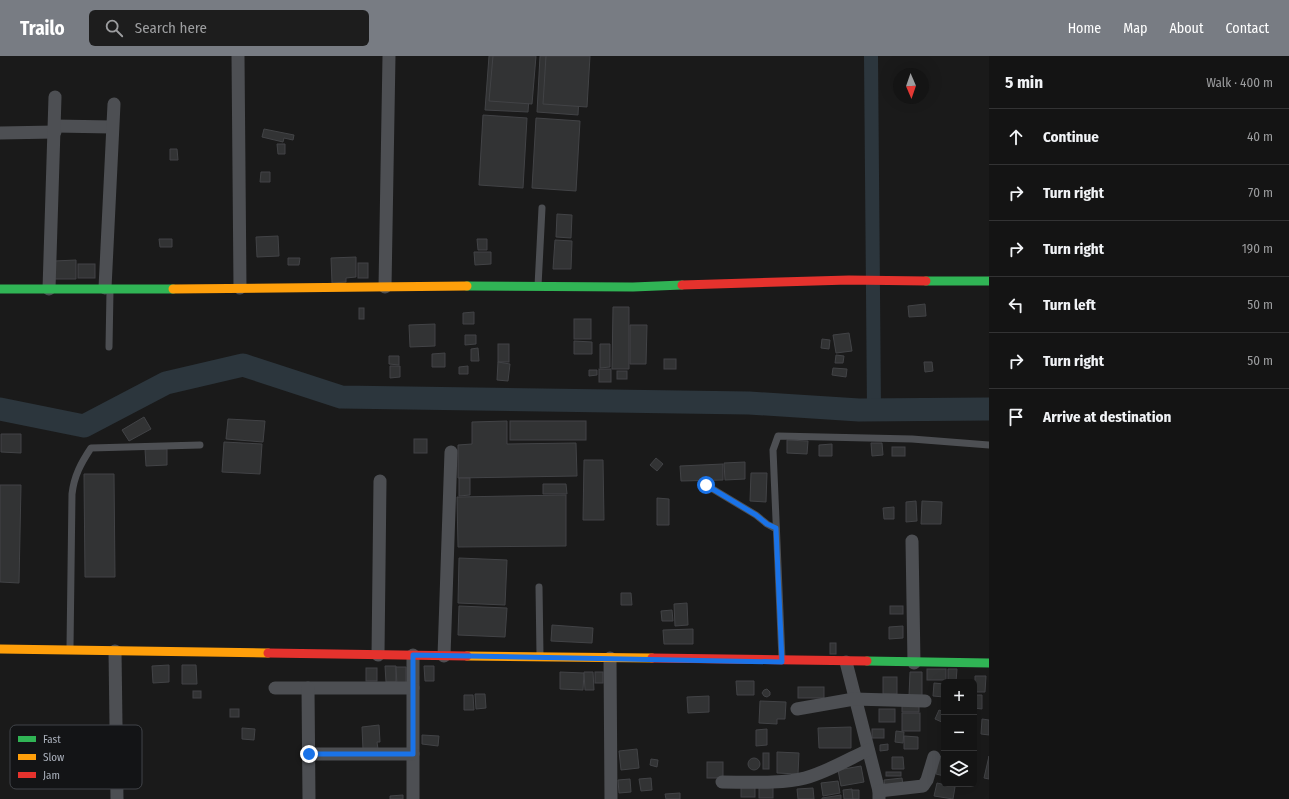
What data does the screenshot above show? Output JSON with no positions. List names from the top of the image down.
{
  "legend": ["Fast", "Slow", "Jam"],
  "north": "bottom",
  "page": {
    "header": "Trailo",
    "search": "Search here",
    "nav": [
      "Home",
      "Map",
      "About",
      "Contact"
    ],
    "heading": ["5 min", "Walk · 400 m"],
    "list": [
      ["Continue", "40 m"],
      ["Turn right", "70 m"],
      ["Turn right", "190 m"],
      ["Turn left", "50 m"],
      ["Turn right", "50 m"],
      "Arrive at destination"
    ],
    "map_buttons": ["+", "−"]
  }
}
